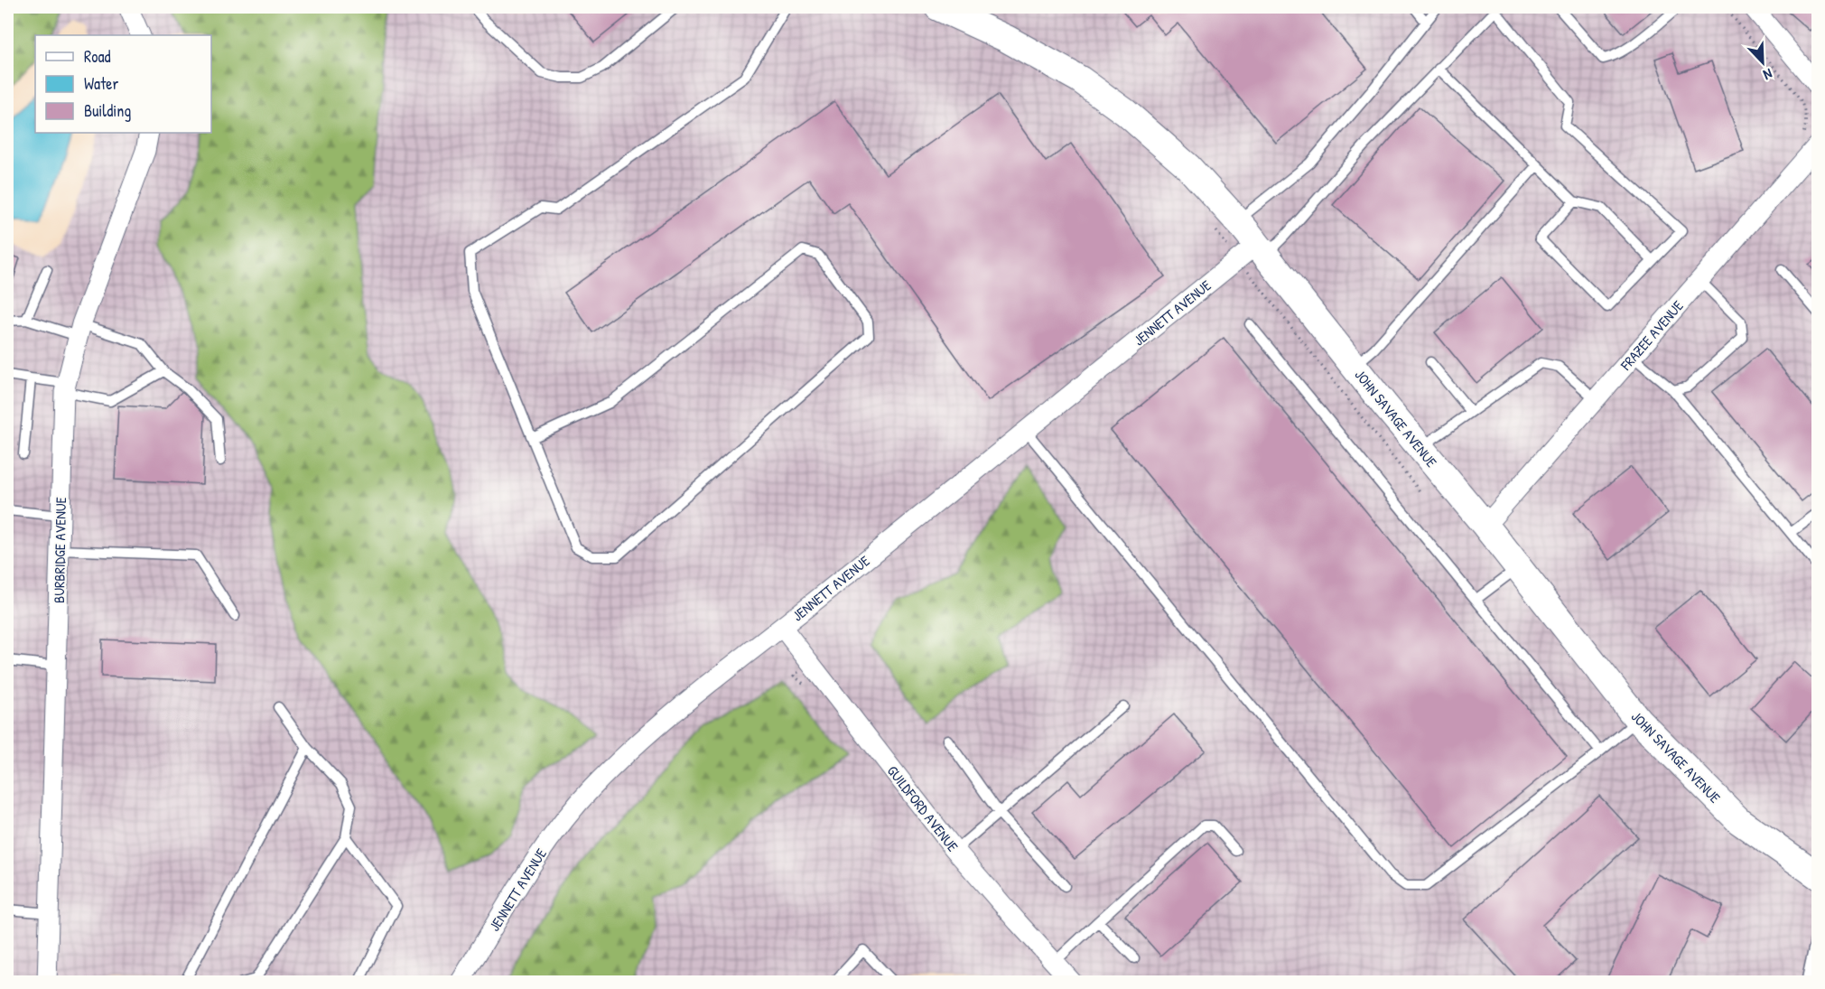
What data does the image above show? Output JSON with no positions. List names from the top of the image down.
{
  "streets": {
    "main road": ["JOHN SAVAGE AVENUE"],
    "street": [
      "JENNETT AVENUE",
      "FRAZEE AVENUE",
      "BURBRIDGE AVENUE",
      "GUILDFORD AVENUE"
    ]
  },
  "crossings": [
    ["JENNETT AVENUE", "JOHN SAVAGE AVENUE"],
    ["JENNETT AVENUE", "GUILDFORD AVENUE"],
    ["FRAZEE AVENUE", "JOHN SAVAGE AVENUE"]
  ],
  "legend": ["Road", "Water", "Building"],
  "north": "bottom right"
}
